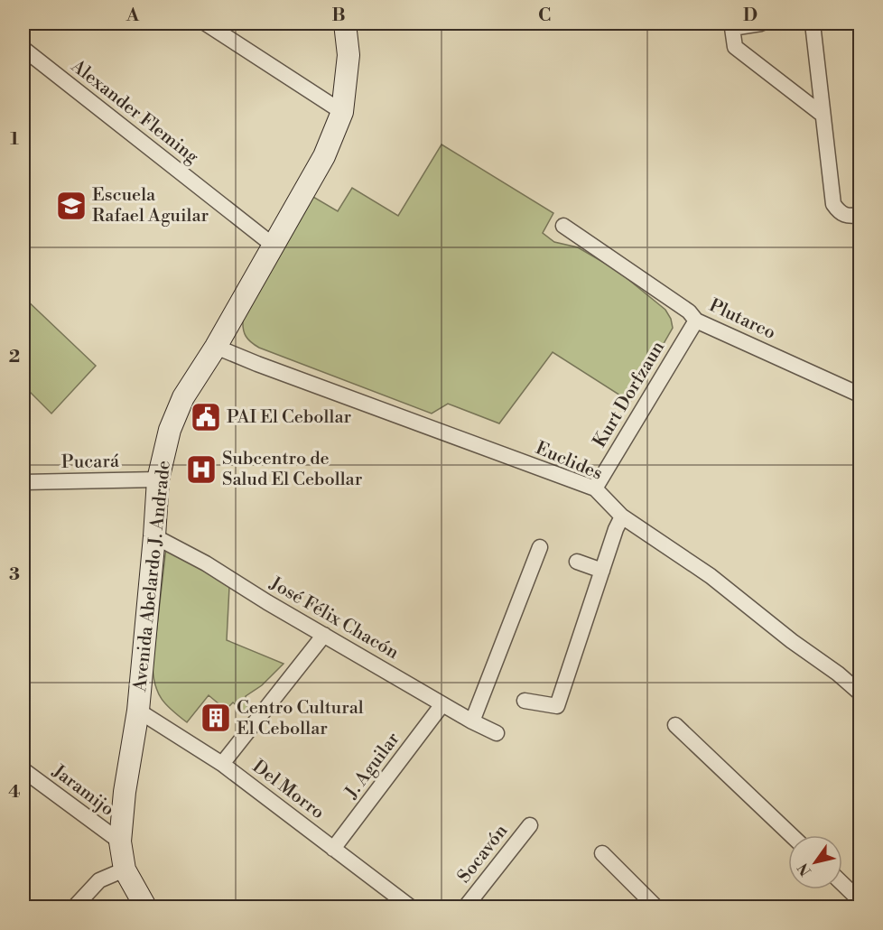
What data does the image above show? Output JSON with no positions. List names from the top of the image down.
{
  "streets": {
    "street": [
      "Alexander Fleming",
      "Plutarco",
      "Kurt Dorfzaun",
      "Euclides",
      "Pucará",
      "Avenida Abelardo J. Andrade",
      "José Félix Chacón",
      "J. Aguilar",
      "Del Morro",
      "Jaramijo",
      "Socavón"
    ]
  },
  "crossings": [
    ["Alexander Fleming", "Avenida Abelardo J. Andrade"],
    ["Plutarco", "Kurt Dorfzaun"],
    ["Kurt Dorfzaun", "Euclides"],
    ["Euclides", "Avenida Abelardo J. Andrade"],
    ["Pucará", "Avenida Abelardo J. Andrade"],
    ["Avenida Abelardo J. Andrade", "José Félix Chacón"],
    ["Avenida Abelardo J. Andrade", "Del Morro"],
    ["Avenida Abelardo J. Andrade", "Jaramijo"],
    ["José Félix Chacón", "J. Aguilar"],
    ["J. Aguilar", "Del Morro"]
  ],
  "places": {
    "school or university": ["Escuela Rafael Aguilar"],
    "public building": ["PAI El Cebollar"],
    "hospital": ["Subcentro de Salud El Cebollar"],
    "building": ["Centro Cultural El Cebollar"]
  },
  "north": "bottom left",
  "grid": {
    "columns": [
      "A",
      "B",
      "C",
      "D"
    ],
    "rows": [
      "1",
      "2",
      "3",
      "4"
    ]
  }
}
